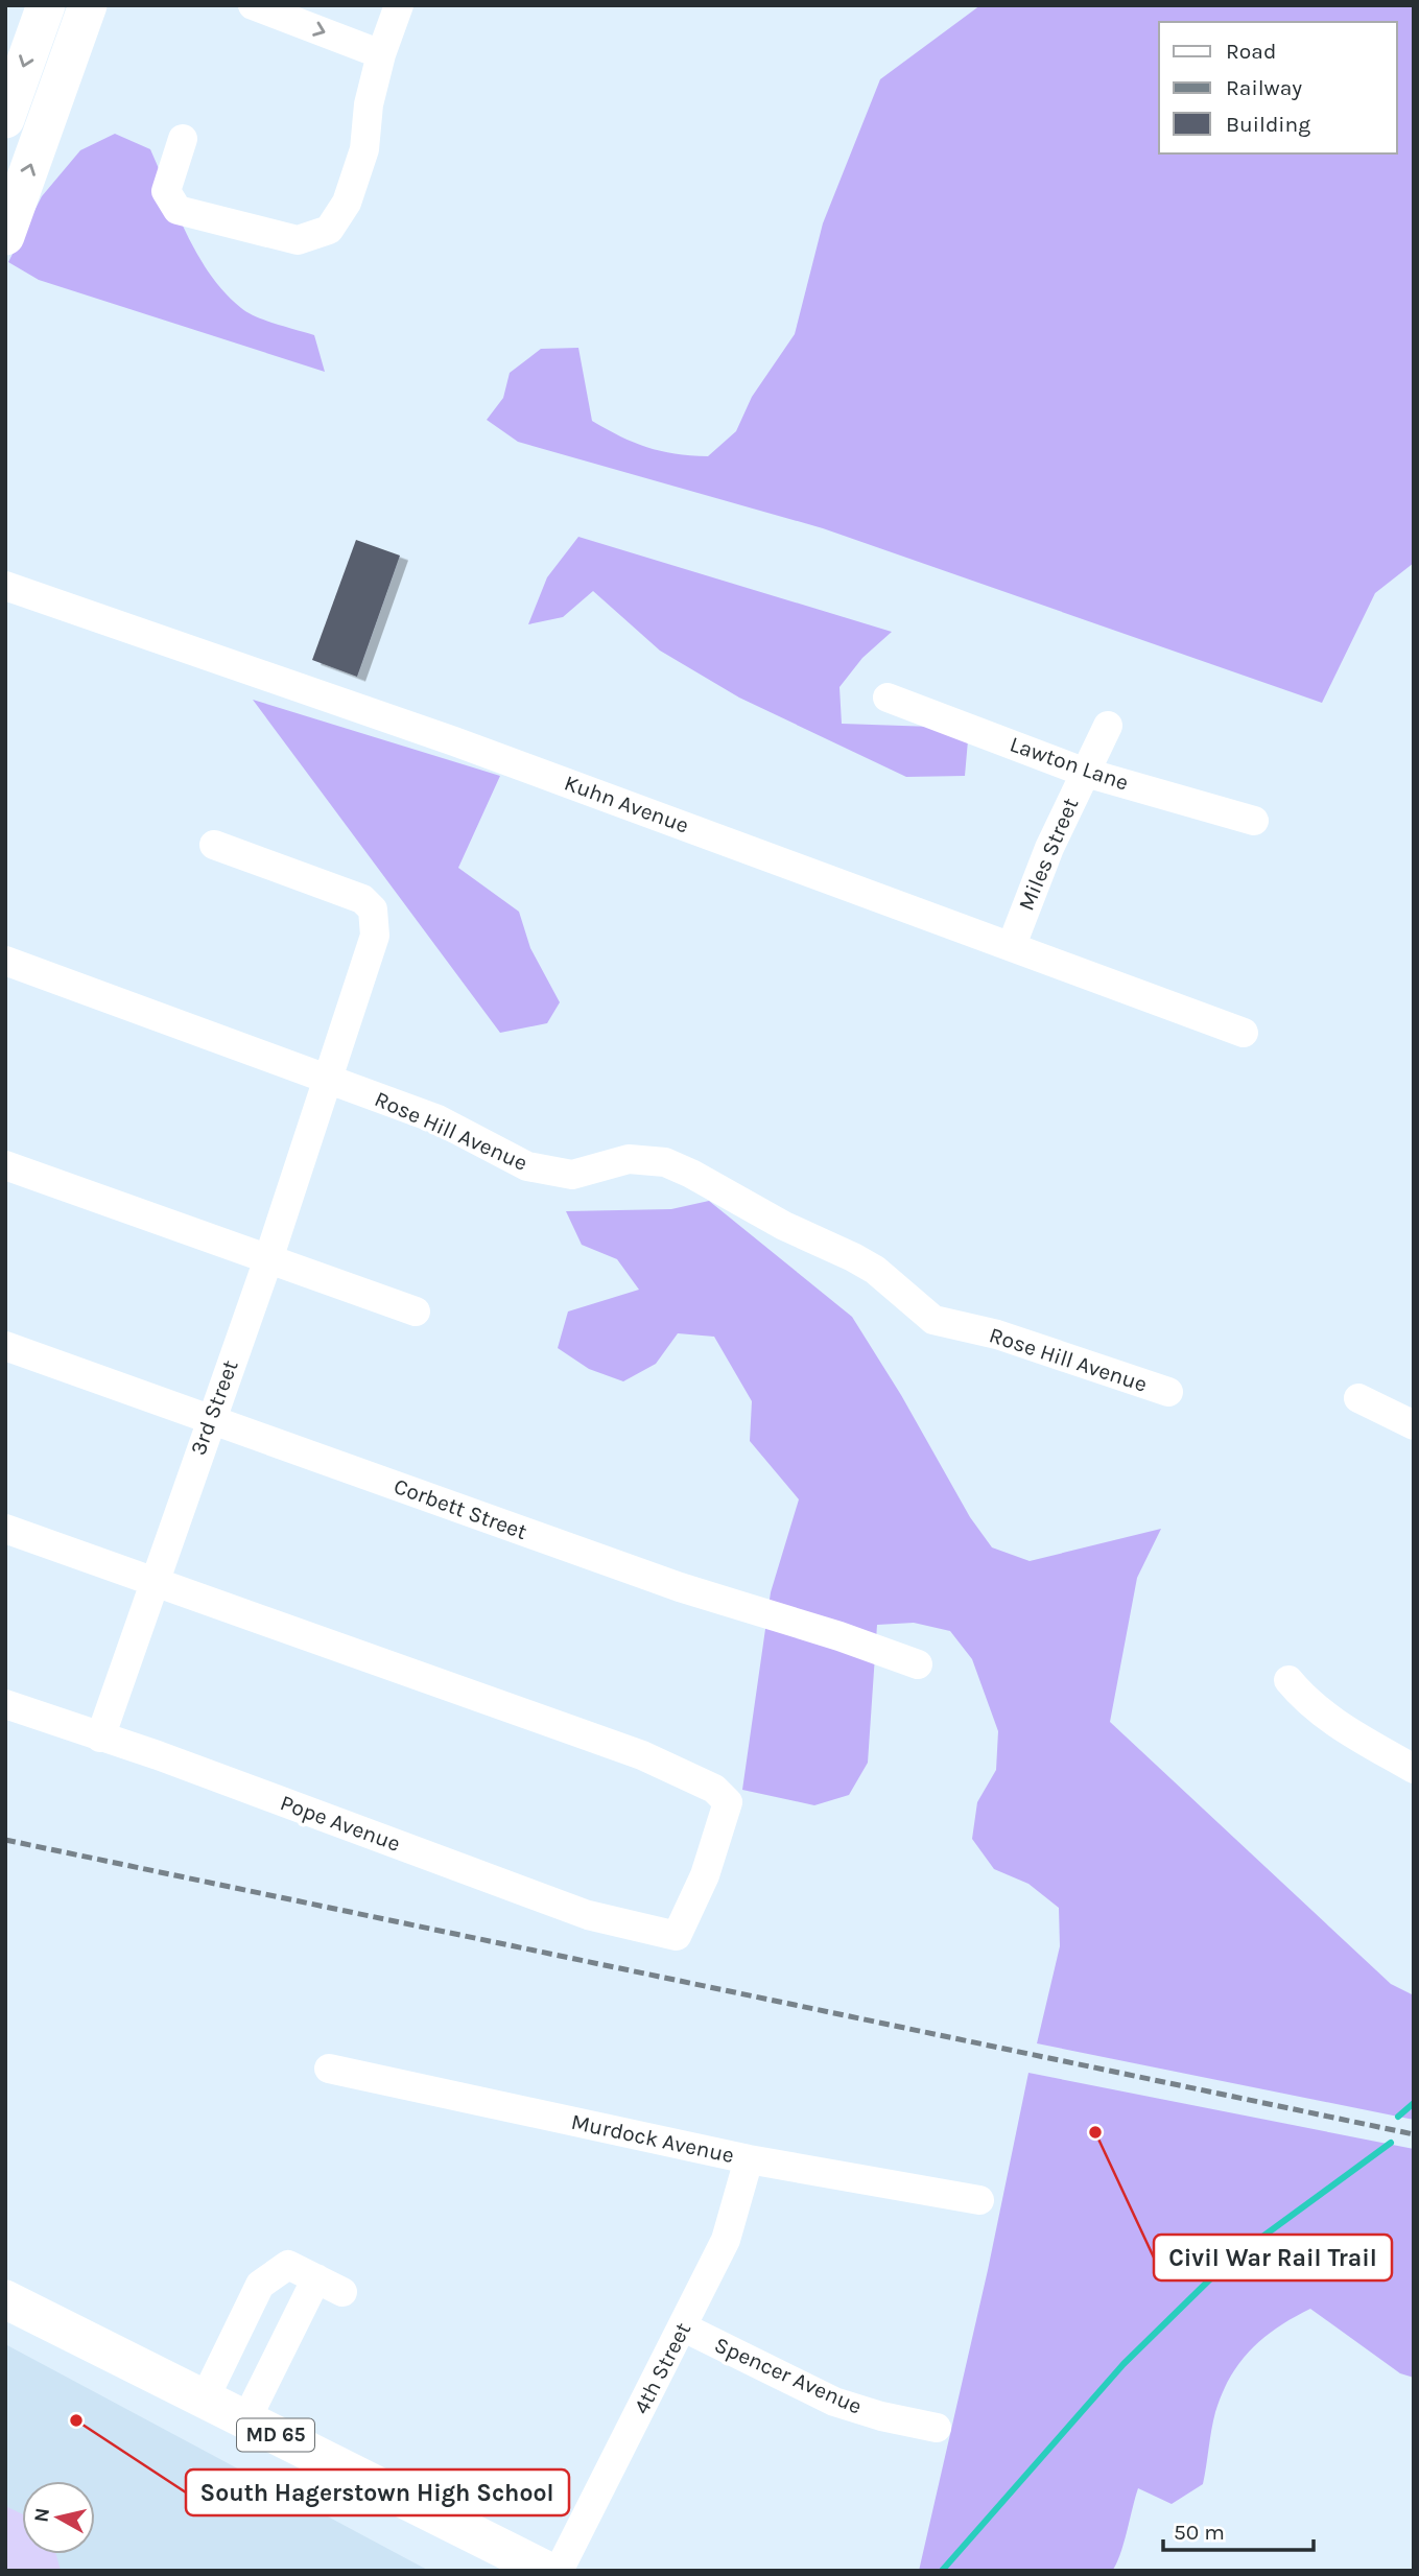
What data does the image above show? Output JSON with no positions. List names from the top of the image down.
{
  "streets": {
    "main road": ["MD 65"],
    "street": [
      "Lawton Lane",
      "Kuhn Avenue",
      "Miles Street",
      "Rose Hill Avenue",
      "3rd Street",
      "Corbett Street",
      "Pope Avenue",
      "Murdock Avenue",
      "4th Street",
      "Spencer Avenue"
    ]
  },
  "crossings": [
    ["Lawton Lane", "Miles Street"],
    ["Kuhn Avenue", "Miles Street"],
    ["Rose Hill Avenue", "3rd Street"],
    ["3rd Street", "Corbett Street"],
    ["3rd Street", "Pope Avenue"],
    ["Murdock Avenue", "4th Street"],
    ["4th Street", "Spencer Avenue"]
  ],
  "places": ["Civil War Rail Trail", "South Hagerstown High School"],
  "legend": ["Road", "Railway", "Building"],
  "scale_bar": "50 m",
  "north": "left"
}
